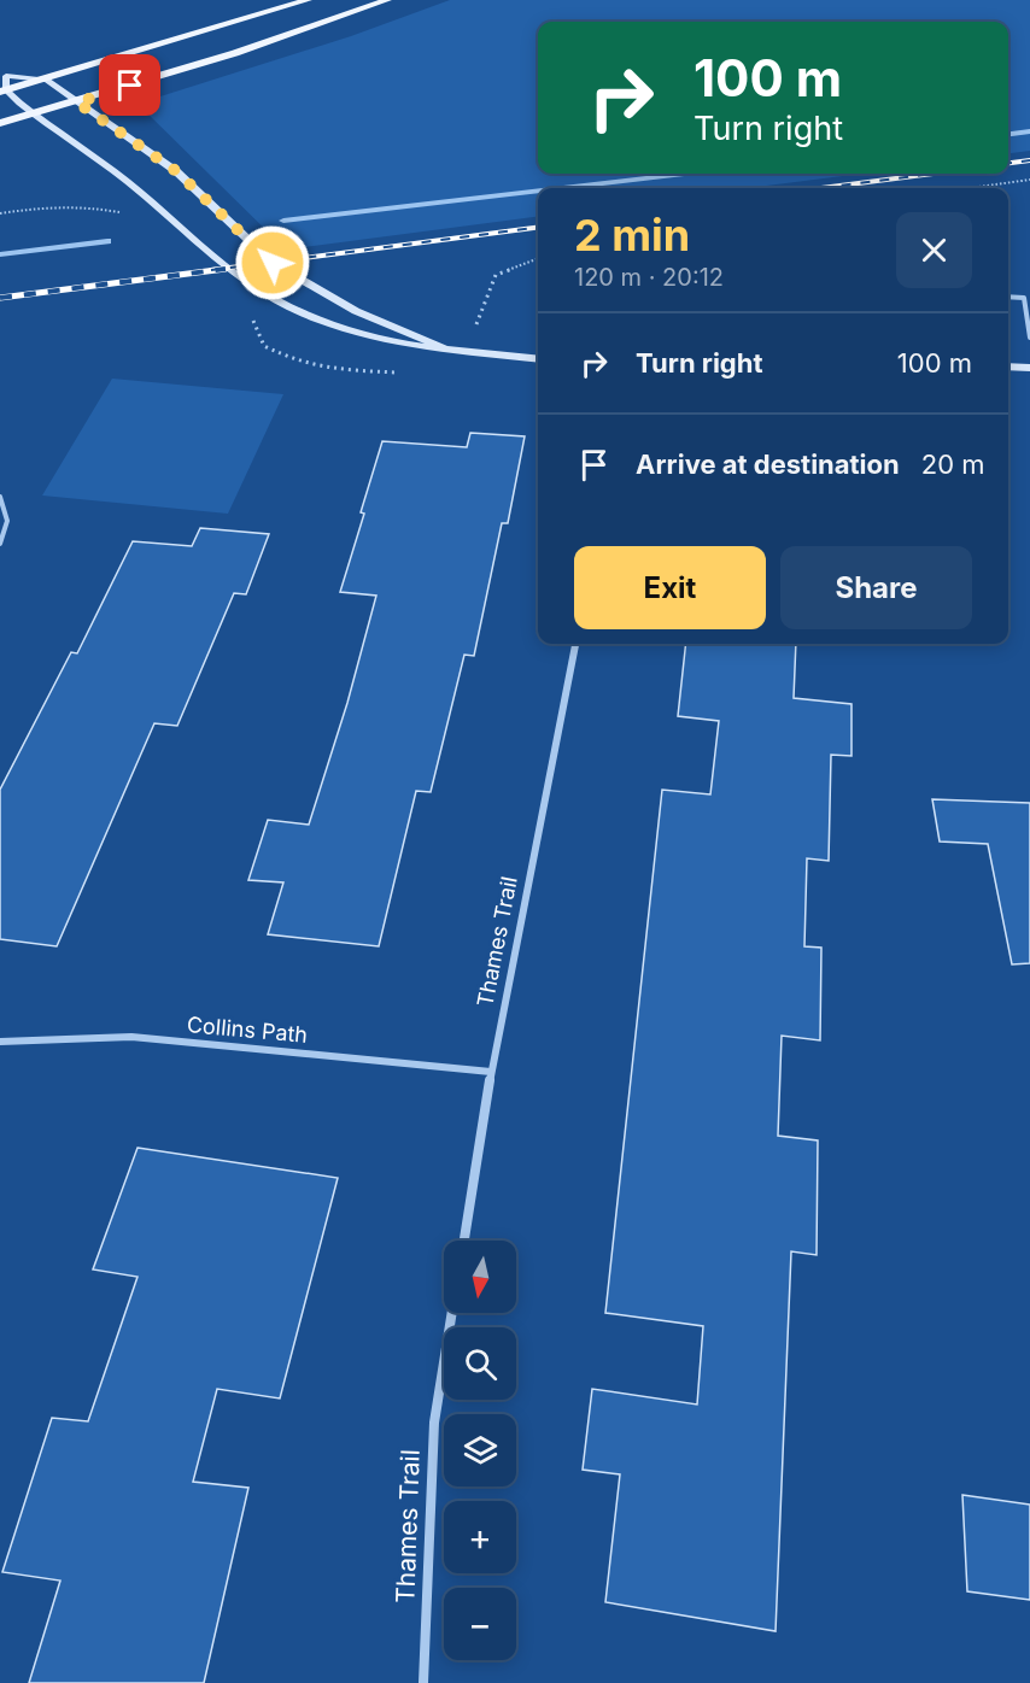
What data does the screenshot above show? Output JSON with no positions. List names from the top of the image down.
{
  "streets": {
    "street": ["Thames Trail", "Collins Path"]
  },
  "crossings": [
    ["Thames Trail", "Collins Path"]
  ],
  "north": "bottom",
  "page": {
    "turn": ["100 m", "Turn right"],
    "heading": ["2 min", "120 m · 20:12"],
    "list": [
      {
        "name": "Turn right",
        "value": "100 m"
      },
      {
        "name": "Arrive at destination",
        "value": "20 m"
      }
    ],
    "buttons": ["Exit", "Share"],
    "map_buttons": ["+", "−"]
  }
}
